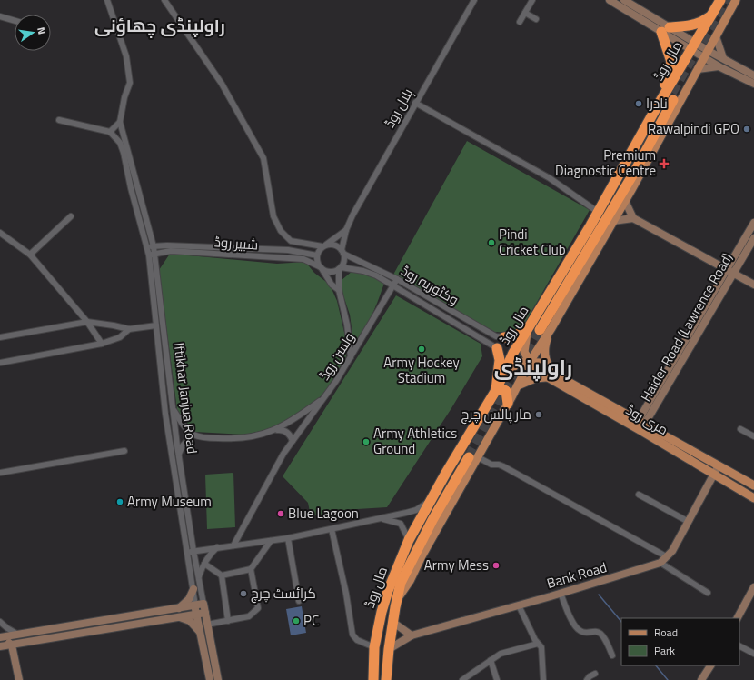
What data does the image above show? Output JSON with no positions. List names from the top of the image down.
{
  "streets": {
    "highway": ["مال روڈ"],
    "main road": ["مری روڈ"],
    "street": [
      "ہلال روڈ",
      "شبیر روڈ",
      "وکٹوریہ روڈ",
      "Haider Road (Lawrence Road)",
      "ولسن روڈ",
      "Iftikhar Janjua Road",
      "Bank Road"
    ]
  },
  "crossings": [
    ["مال روڈ", "Bank Road"],
    ["ہلال روڈ", "شبیر روڈ"],
    ["ہلال روڈ", "وکٹوریہ روڈ"],
    ["شبیر روڈ", "وکٹوریہ روڈ"],
    ["شبیر روڈ", "Iftikhar Janjua Road"],
    ["وکٹوریہ روڈ", "ولسن روڈ"],
    ["مری روڈ", "Bank Road"]
  ],
  "districts": ["راولپنڈی چھاؤنی", "راولپنڈی"],
  "places": {
    "other": [
      "نادرا",
      "Rawalpindi GPO",
      "Pindi Cricket Club",
      "Army Hockey Stadium",
      "مار پالس چرچ",
      "Army Athletics Ground",
      "Army Museum",
      "Blue Lagoon",
      "Army Mess",
      "کرائسٹ چرچ",
      "PC"
    ],
    "health": ["Premium Diagnostic Centre"]
  },
  "legend": ["Road", "Park"],
  "north": "right"
}
